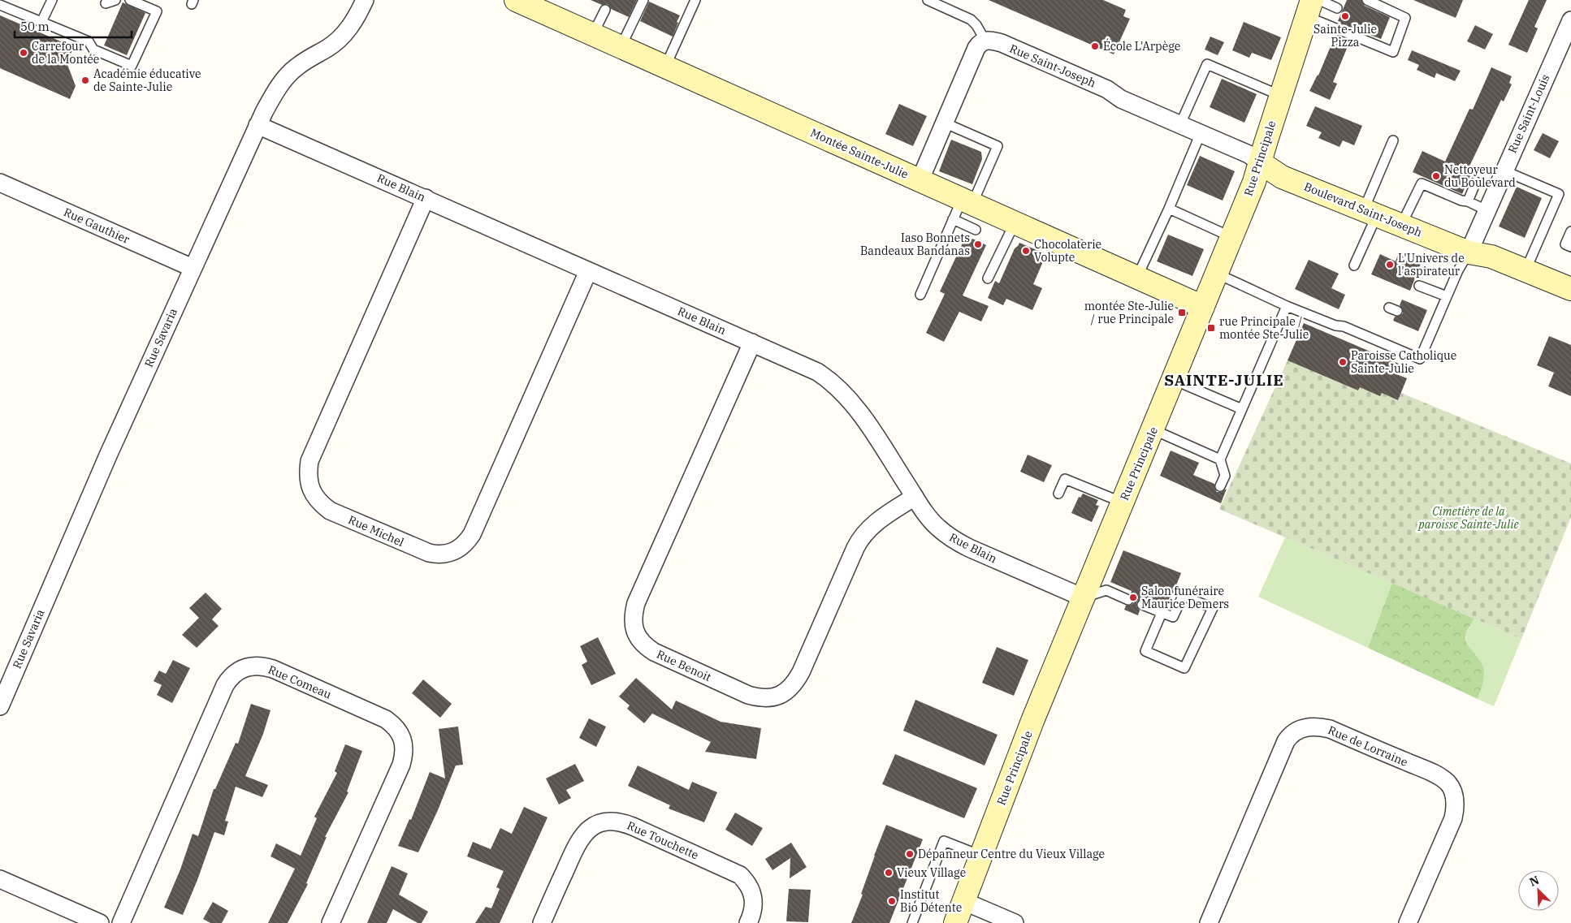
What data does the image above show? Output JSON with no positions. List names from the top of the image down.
{
  "streets": {
    "street": [
      "Rue Saint-Joseph",
      "Rue Saint-Louis",
      "Montée Sainte-Julie",
      "Rue Principale",
      "Rue Blain",
      "Boulevard Saint-Joseph",
      "Rue Gauthier",
      "Rue Savaria",
      "Rue Michel",
      "Rue Benoit",
      "Rue Comeau",
      "Rue de Lorraine",
      "Rue Touchette"
    ]
  },
  "crossings": [
    ["Rue Saint-Joseph", "Rue Principale"],
    ["Rue Saint-Joseph", "Boulevard Saint-Joseph"],
    ["Rue Saint-Louis", "Boulevard Saint-Joseph"],
    ["Montée Sainte-Julie", "Rue Principale"],
    ["Rue Principale", "Rue Blain"],
    ["Rue Principale", "Boulevard Saint-Joseph"],
    ["Rue Blain", "Rue Savaria"],
    ["Rue Blain", "Rue Michel"],
    ["Rue Blain", "Rue Benoit"],
    ["Rue Gauthier", "Rue Savaria"]
  ],
  "districts": ["SAINTE-JULIE"],
  "parks": ["Cimetière de la paroisse Sainte-Julie"],
  "places": {
    "other": [
      "Sainte-Julie Pizza",
      "École L'Arpège",
      "Carrefour de la Montée",
      "Académie éducative de Sainte-Julie",
      "Nettoyeur du Boulevard",
      "Iaso Bonnets Bandeaux Bandanas",
      "Chocolaterie Volupte",
      "L'Univers de l'aspirateur",
      "Paroisse Catholique Sainte-Julie",
      "Salon funéraire Maurice Demers",
      "Dépanneur Centre du Vieux Village",
      "Vieux Village",
      "Institut Bio Détente"
    ],
    "transit": ["montée Ste-Julie / rue Principale", "rue Principale / montée Ste-Julie"]
  },
  "scale_bar": "50 m",
  "north": "top left"
}
